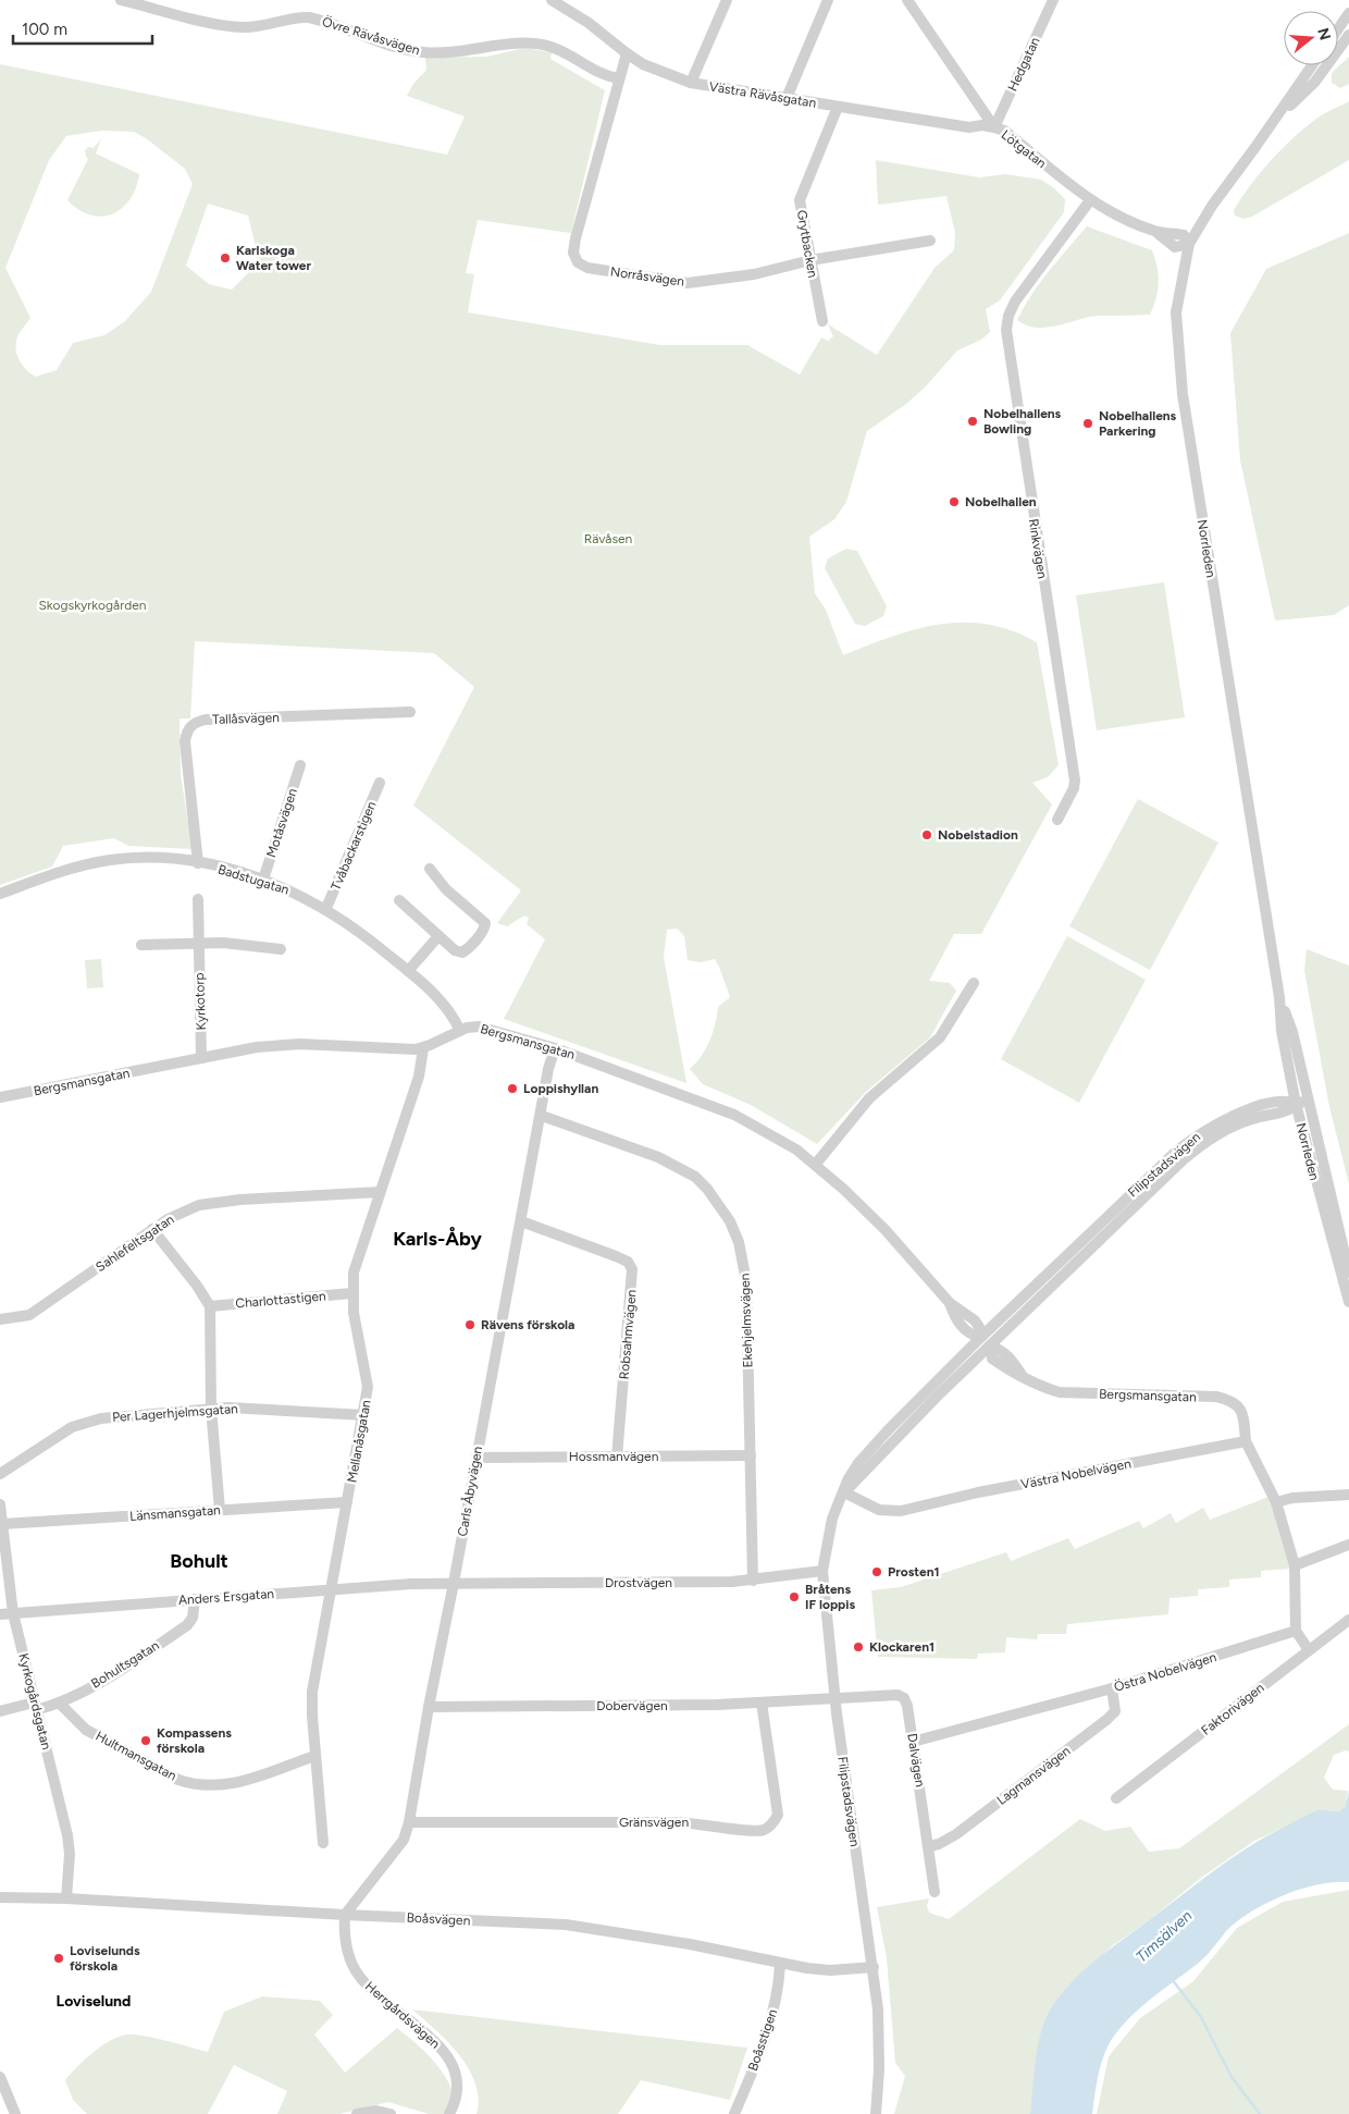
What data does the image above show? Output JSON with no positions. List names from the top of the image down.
{
  "streets": {
    "street": [
      "Övre Rävåsvägen",
      "Hedgatan",
      "Västra Rävåsgatan",
      "Lötgatan",
      "Grytbacken",
      "Norråsvägen",
      "Rinkvägen",
      "Norrleden",
      "Tallåsvägen",
      "Motåsvägen",
      "Tvåbackarstigen",
      "Badstugatan",
      "Kyrkotorp",
      "Bergsmansgatan",
      "Filipstadsvägen",
      "Sahlefeltsgatan",
      "Charlottastigen",
      "Ekehjelmsvägen",
      "Robsahmvägen",
      "Per Lagerhjelmsgatan",
      "Mellanåsgatan",
      "Hossmanvägen",
      "Västra Nobelvägen",
      "Carls Åbyvägen",
      "Länsmansgatan",
      "Drostvägen",
      "Anders Ersgatan",
      "Bohultsgatan",
      "Östra Nobelvägen",
      "Kyrkogårdsgatan",
      "Dobervägen",
      "Faktorivägen",
      "Hultmansgatan",
      "Dalvägen",
      "Lagmansvägen",
      "Gränsvägen",
      "Boåsvägen",
      "Herrgårdsvägen",
      "Boåsstigen"
    ]
  },
  "crossings": [
    ["Övre Rävåsvägen", "Norråsvägen"],
    ["Hedgatan", "Västra Rävåsgatan"],
    ["Hedgatan", "Lötgatan"],
    ["Västra Rävåsgatan", "Lötgatan"],
    ["Västra Rävåsgatan", "Grytbacken"],
    ["Västra Rävåsgatan", "Norråsvägen"],
    ["Lötgatan", "Rinkvägen"],
    ["Lötgatan", "Norrleden"],
    ["Grytbacken", "Norråsvägen"],
    ["Norrleden", "Filipstadsvägen"],
    ["Tallåsvägen", "Badstugatan"],
    ["Motåsvägen", "Badstugatan"],
    ["Tvåbackarstigen", "Badstugatan"],
    ["Badstugatan", "Bergsmansgatan"],
    ["Kyrkotorp", "Bergsmansgatan"],
    ["Bergsmansgatan", "Filipstadsvägen"],
    ["Bergsmansgatan", "Mellanåsgatan"],
    ["Bergsmansgatan", "Västra Nobelvägen"],
    ["Bergsmansgatan", "Carls Åbyvägen"],
    ["Filipstadsvägen", "Västra Nobelvägen"],
    ["Filipstadsvägen", "Drostvägen"],
    ["Filipstadsvägen", "Dobervägen"],
    ["Filipstadsvägen", "Dalvägen"],
    ["Filipstadsvägen", "Boåsvägen"],
    ["Sahlefeltsgatan", "Mellanåsgatan"],
    ["Charlottastigen", "Mellanåsgatan"],
    ["Ekehjelmsvägen", "Hossmanvägen"],
    ["Ekehjelmsvägen", "Carls Åbyvägen"],
    ["Ekehjelmsvägen", "Drostvägen"],
    ["Robsahmvägen", "Hossmanvägen"],
    ["Robsahmvägen", "Carls Åbyvägen"],
    ["Per Lagerhjelmsgatan", "Mellanåsgatan"],
    ["Mellanåsgatan", "Länsmansgatan"],
    ["Mellanåsgatan", "Anders Ersgatan"],
    ["Mellanåsgatan", "Hultmansgatan"],
    ["Hossmanvägen", "Carls Åbyvägen"],
    ["Carls Åbyvägen", "Drostvägen"],
    ["Carls Åbyvägen", "Anders Ersgatan"],
    ["Carls Åbyvägen", "Dobervägen"],
    ["Carls Åbyvägen", "Gränsvägen"],
    ["Carls Åbyvägen", "Boåsvägen"],
    ["Carls Åbyvägen", "Herrgårdsvägen"],
    ["Länsmansgatan", "Kyrkogårdsgatan"],
    ["Drostvägen", "Anders Ersgatan"],
    ["Anders Ersgatan", "Bohultsgatan"],
    ["Anders Ersgatan", "Kyrkogårdsgatan"],
    ["Bohultsgatan", "Kyrkogårdsgatan"],
    ["Bohultsgatan", "Hultmansgatan"],
    ["Östra Nobelvägen", "Dalvägen"],
    ["Östra Nobelvägen", "Lagmansvägen"],
    ["Kyrkogårdsgatan", "Boåsvägen"],
    ["Dobervägen", "Dalvägen"],
    ["Dobervägen", "Gränsvägen"],
    ["Dalvägen", "Lagmansvägen"],
    ["Boåsvägen", "Herrgårdsvägen"],
    ["Boåsvägen", "Boåsstigen"]
  ],
  "districts": ["Karls-Åby", "Bohult", "Loviselund"],
  "water": ["Timsälven"],
  "parks": ["Rävåsen", "Skogskyrkogården"],
  "places": [
    "Karlskoga Water tower",
    "Nobelhallens Bowling",
    "Nobelhallens Parkering",
    "Nobelhallen",
    "Nobelstadion",
    "Loppishyllan",
    "Rävens förskola",
    "Prosten1",
    "Bråtens IF loppis",
    "Klockaren1",
    "Kompassens förskola",
    "Loviselunds förskola"
  ],
  "scale_bar": "100 m",
  "north": "right"
}
